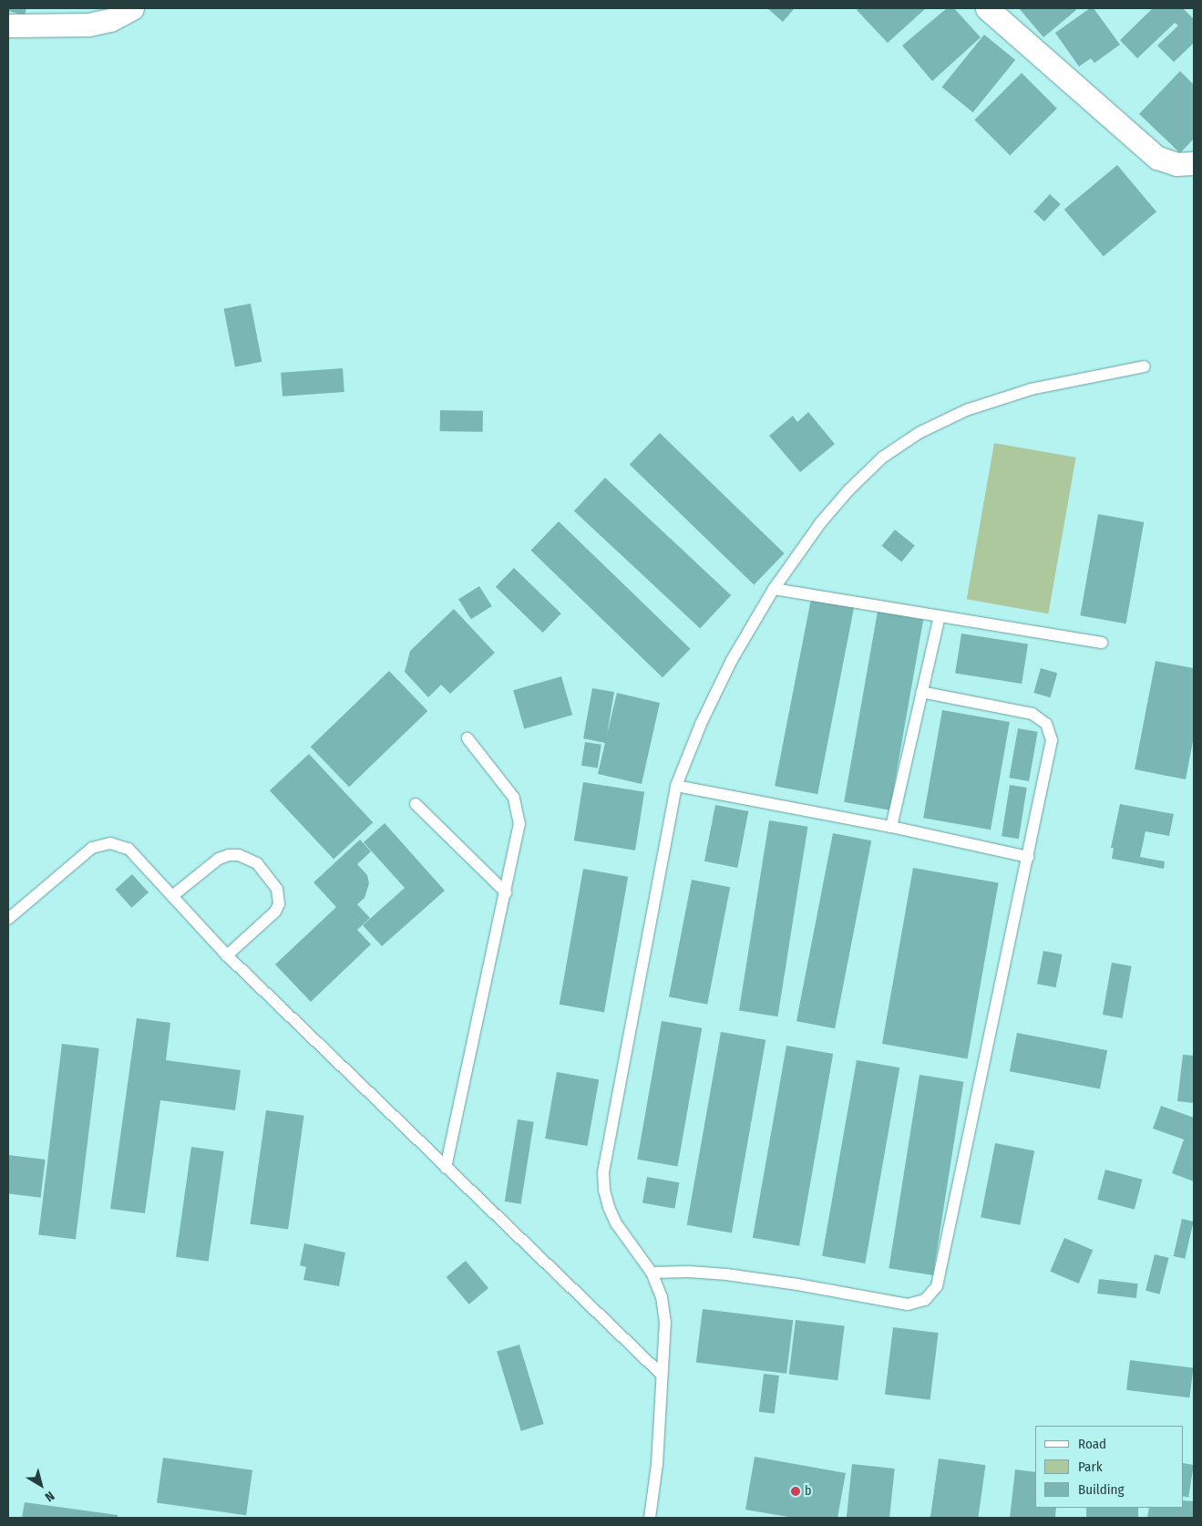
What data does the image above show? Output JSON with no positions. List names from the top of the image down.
{
  "places": ["b"],
  "legend": ["Road", "Park", "Building"],
  "north": "bottom right"
}
